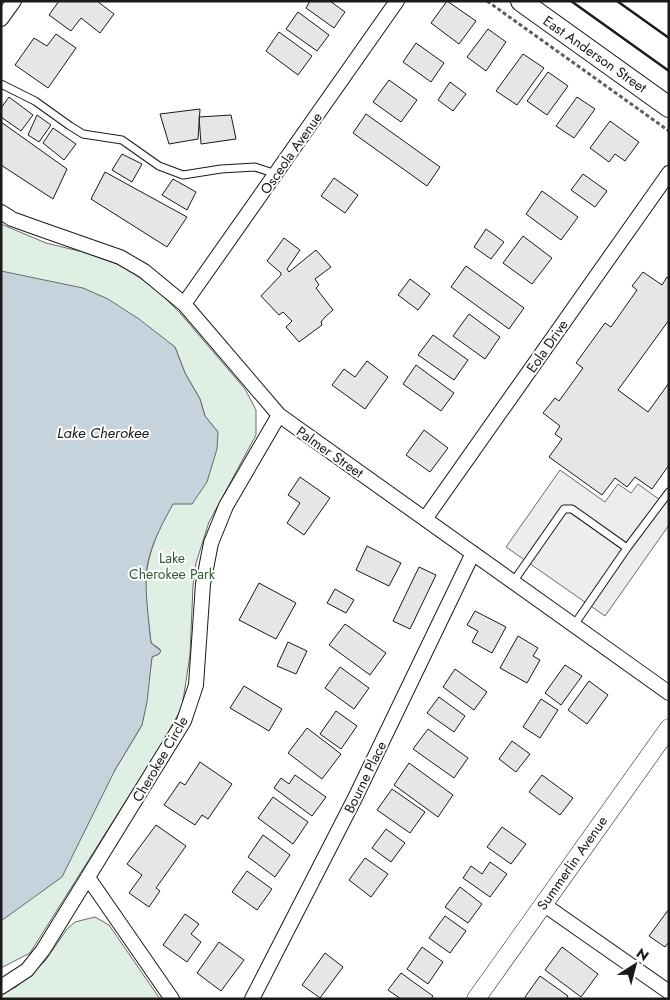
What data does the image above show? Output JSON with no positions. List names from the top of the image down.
{
  "streets": {
    "main road": ["East Anderson Street"],
    "street": [
      "Osceola Avenue",
      "Eola Drive",
      "Palmer Street",
      "Cherokee Circle",
      "Bourne Place",
      "Summerlin Avenue"
    ]
  },
  "crossings": [
    ["Osceola Avenue", "Palmer Street"],
    ["Eola Drive", "Palmer Street"],
    ["Palmer Street", "Cherokee Circle"],
    ["Palmer Street", "Bourne Place"]
  ],
  "water": ["Lake Cherokee"],
  "parks": ["Lake Cherokee Park"],
  "north": "top right"
}
